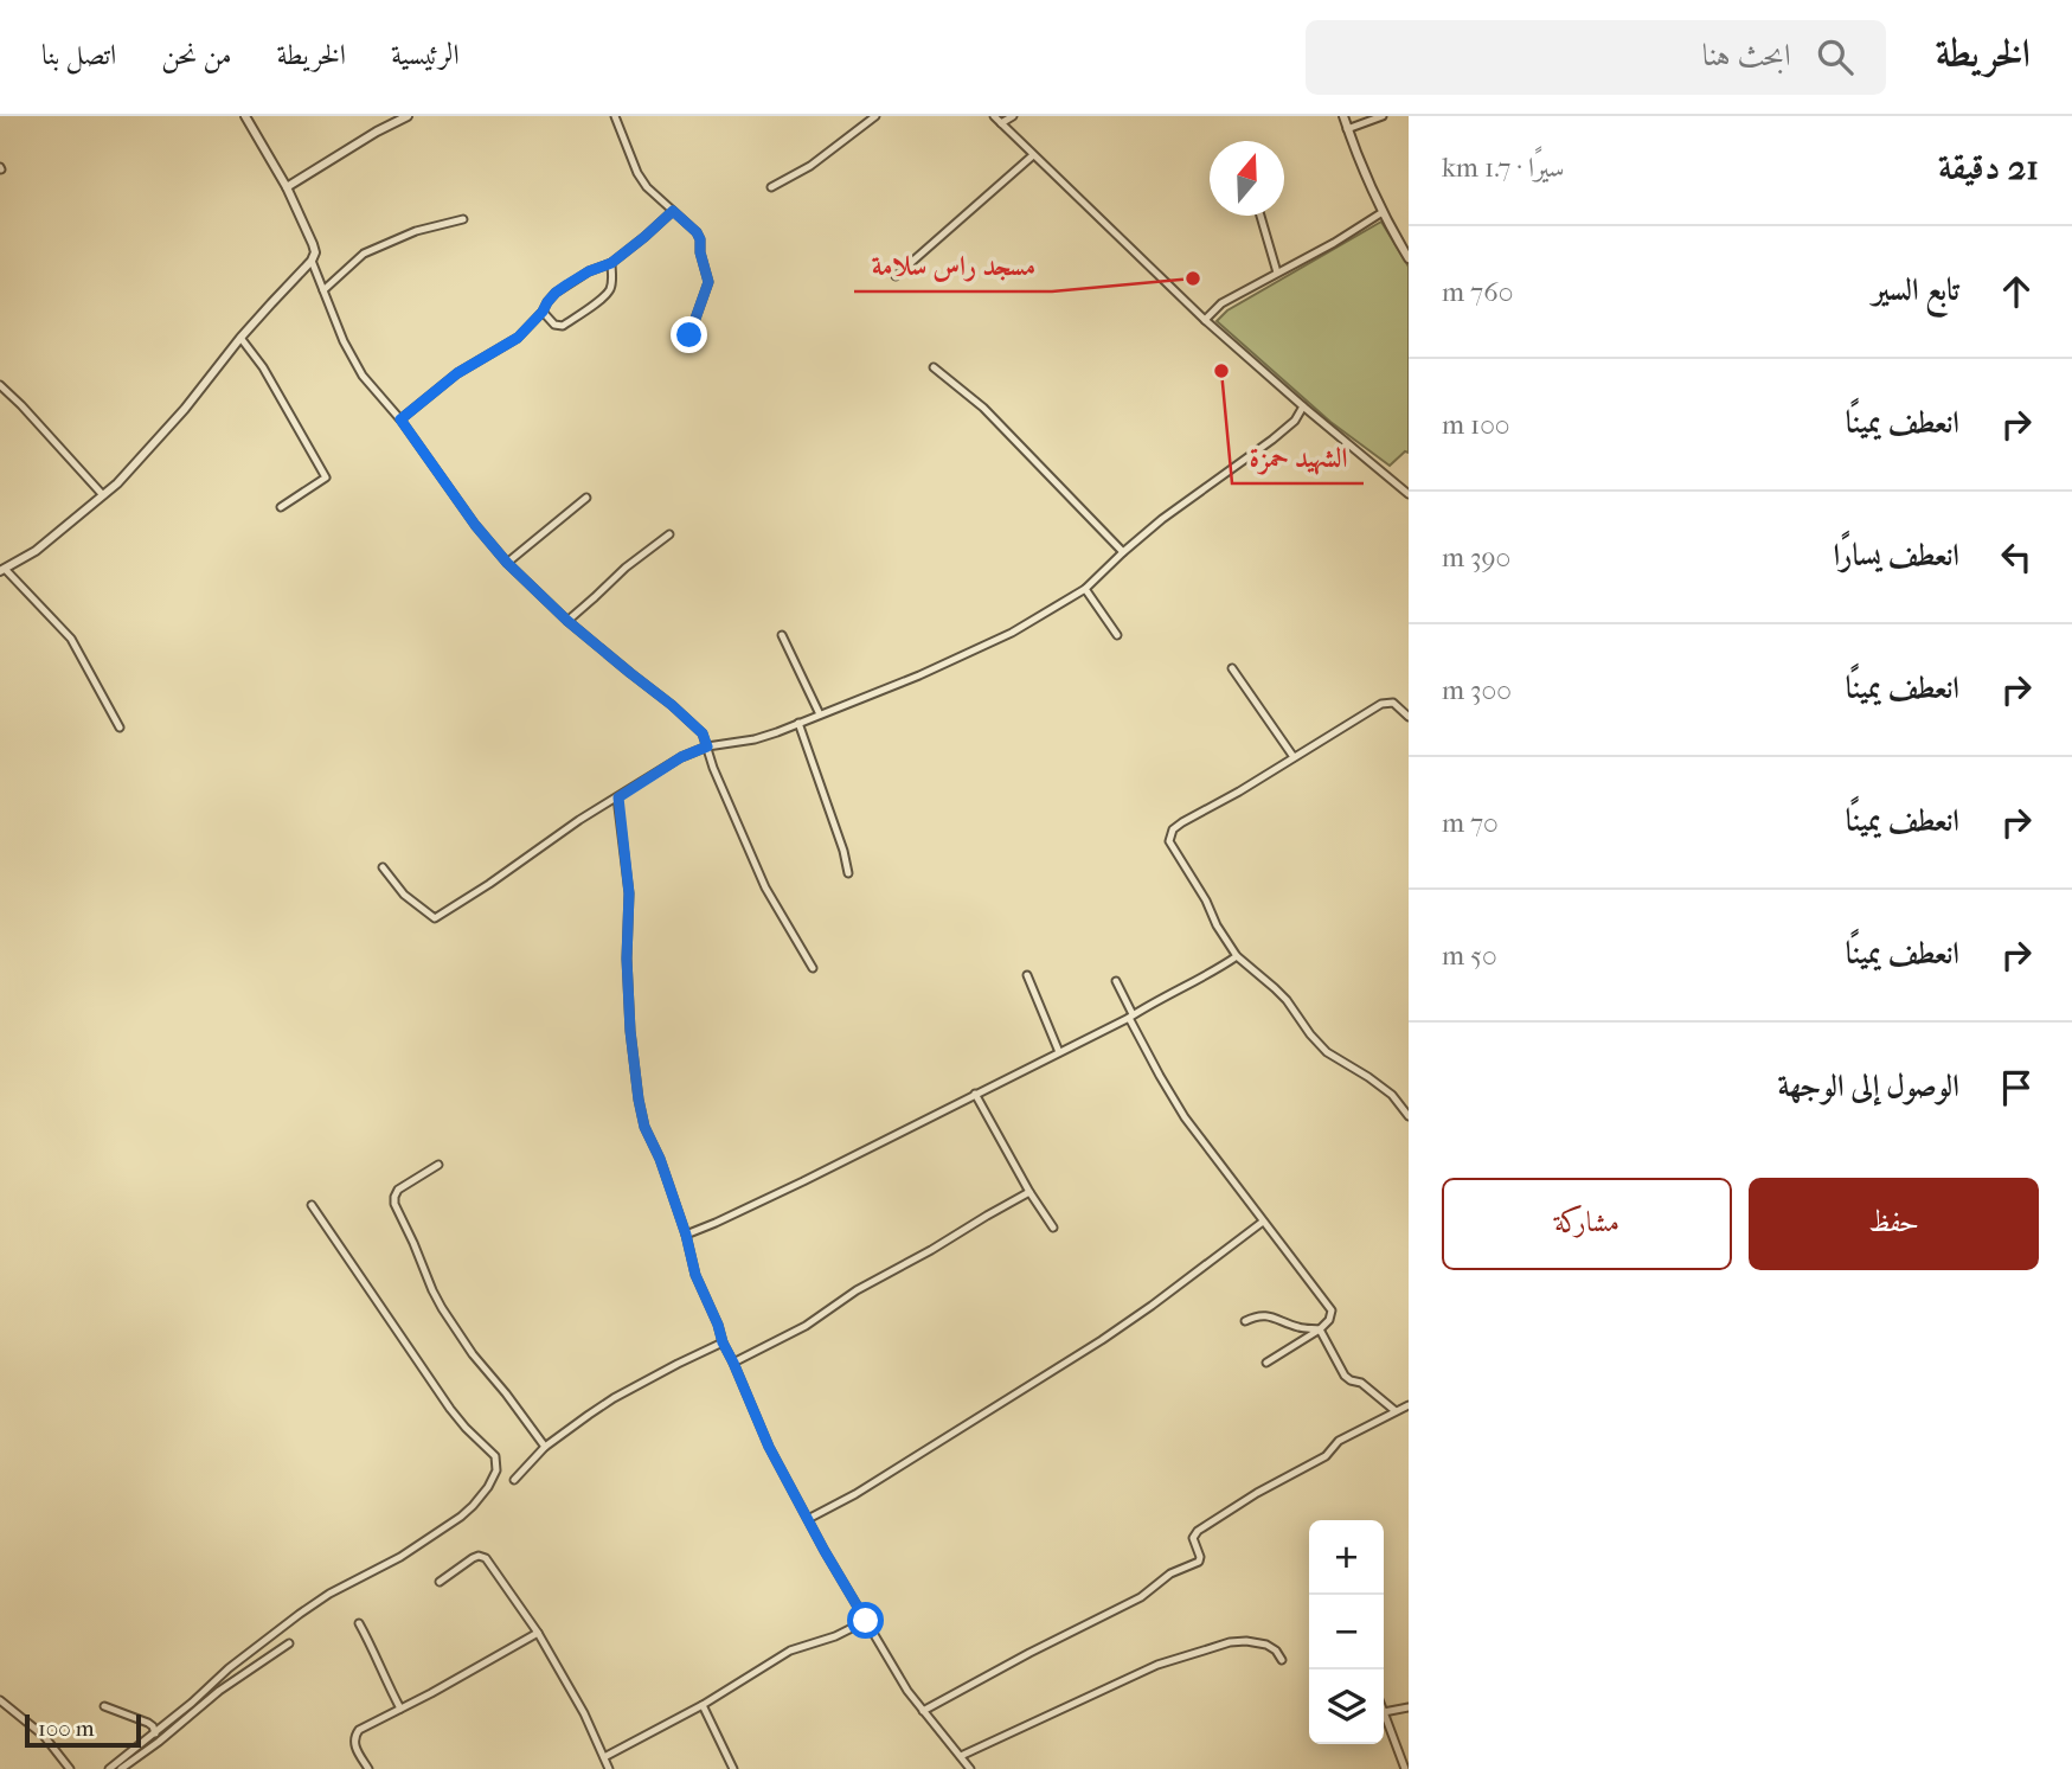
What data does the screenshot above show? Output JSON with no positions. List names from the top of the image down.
{
  "places": ["مسجد راس سلامة", "الشهيد حمزة"],
  "scale_bar": "100 m",
  "north": "top",
  "page": {
    "header": "الخريطة",
    "search": "ابحث هنا",
    "nav": [
      "الرئيسية",
      "الخريطة",
      "من نحن",
      "اتصل بنا"
    ],
    "heading": ["21 دقيقة", "سيرًا · 1.7 km"],
    "list": [
      ["تابع السير", "760 m"],
      ["انعطف يمينًا", "100 m"],
      ["انعطف يسارًا", "390 m"],
      ["انعطف يمينًا", "300 m"],
      ["انعطف يمينًا", "70 m"],
      ["انعطف يمينًا", "50 m"],
      "الوصول إلى الوجهة"
    ],
    "buttons": ["حفظ", "مشاركة"],
    "map_buttons": ["+", "−"],
    "scale": "100 m"
  }
}
